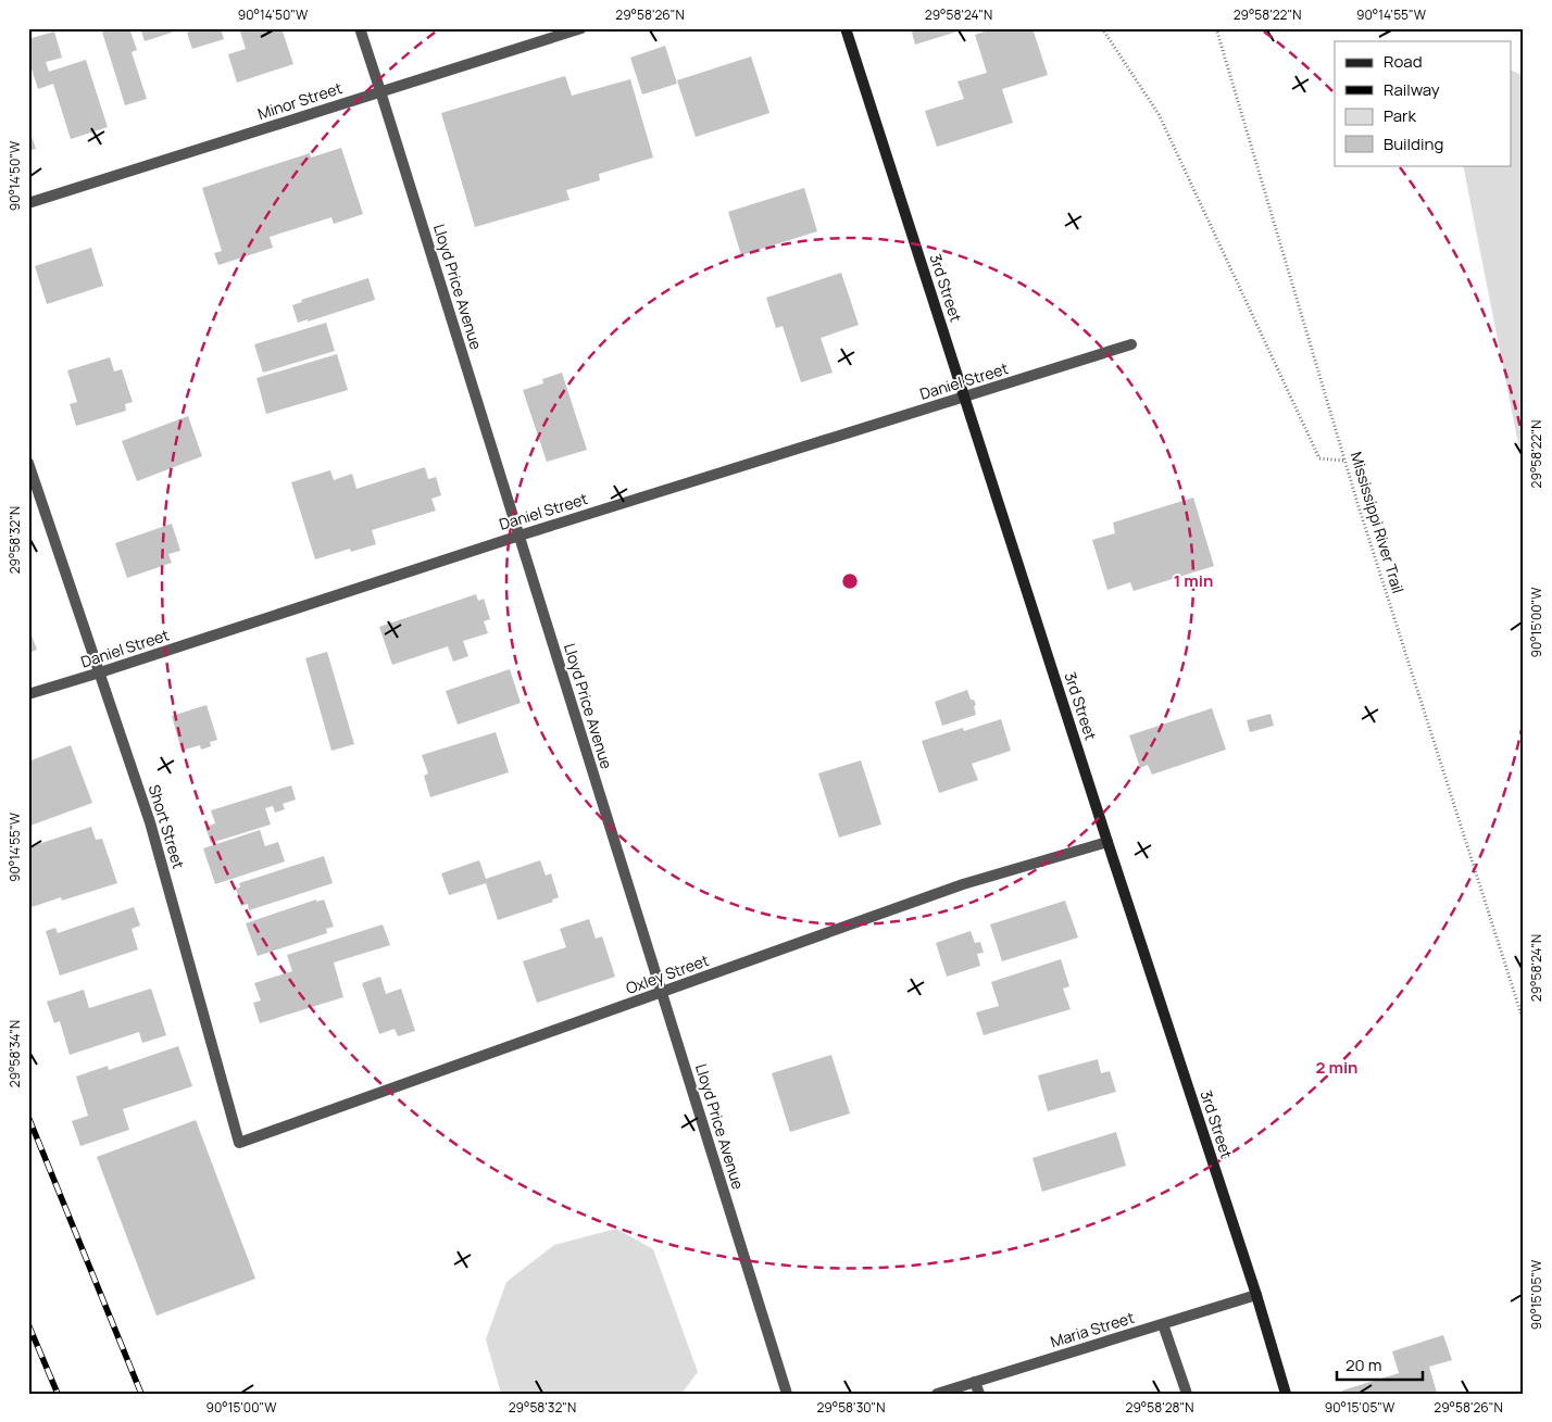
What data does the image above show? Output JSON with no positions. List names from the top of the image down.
{
  "streets": {
    "main road": ["3rd Street"],
    "street": [
      "Minor Street",
      "Lloyd Price Avenue",
      "Daniel Street",
      "Short Street",
      "Oxley Street",
      "Maria Street"
    ],
    "path": ["Mississippi River Trail"]
  },
  "crossings": [
    ["Minor Street", "Lloyd Price Avenue"],
    ["Lloyd Price Avenue", "Daniel Street"],
    ["Lloyd Price Avenue", "Oxley Street"],
    ["3rd Street", "Daniel Street"],
    ["3rd Street", "Oxley Street"],
    ["3rd Street", "Maria Street"],
    ["Daniel Street", "Short Street"],
    ["Short Street", "Oxley Street"]
  ],
  "legend": [
    "Road",
    "Railway",
    "Park",
    "Building"
  ],
  "scale_bar": "20 m",
  "coordinates": [
    "90°14'50\"W",
    "29°58'26\"N",
    "29°58'24\"N",
    "29°58'22\"N",
    "90°14'55\"W",
    "29°58'32\"N",
    "90°15'00\"W",
    "29°58'34\"N",
    "90°15'05\"W",
    "29°58'30\"N",
    "29°58'28\"N"
  ],
  "rings": ["1 min", "2 min"]
}
